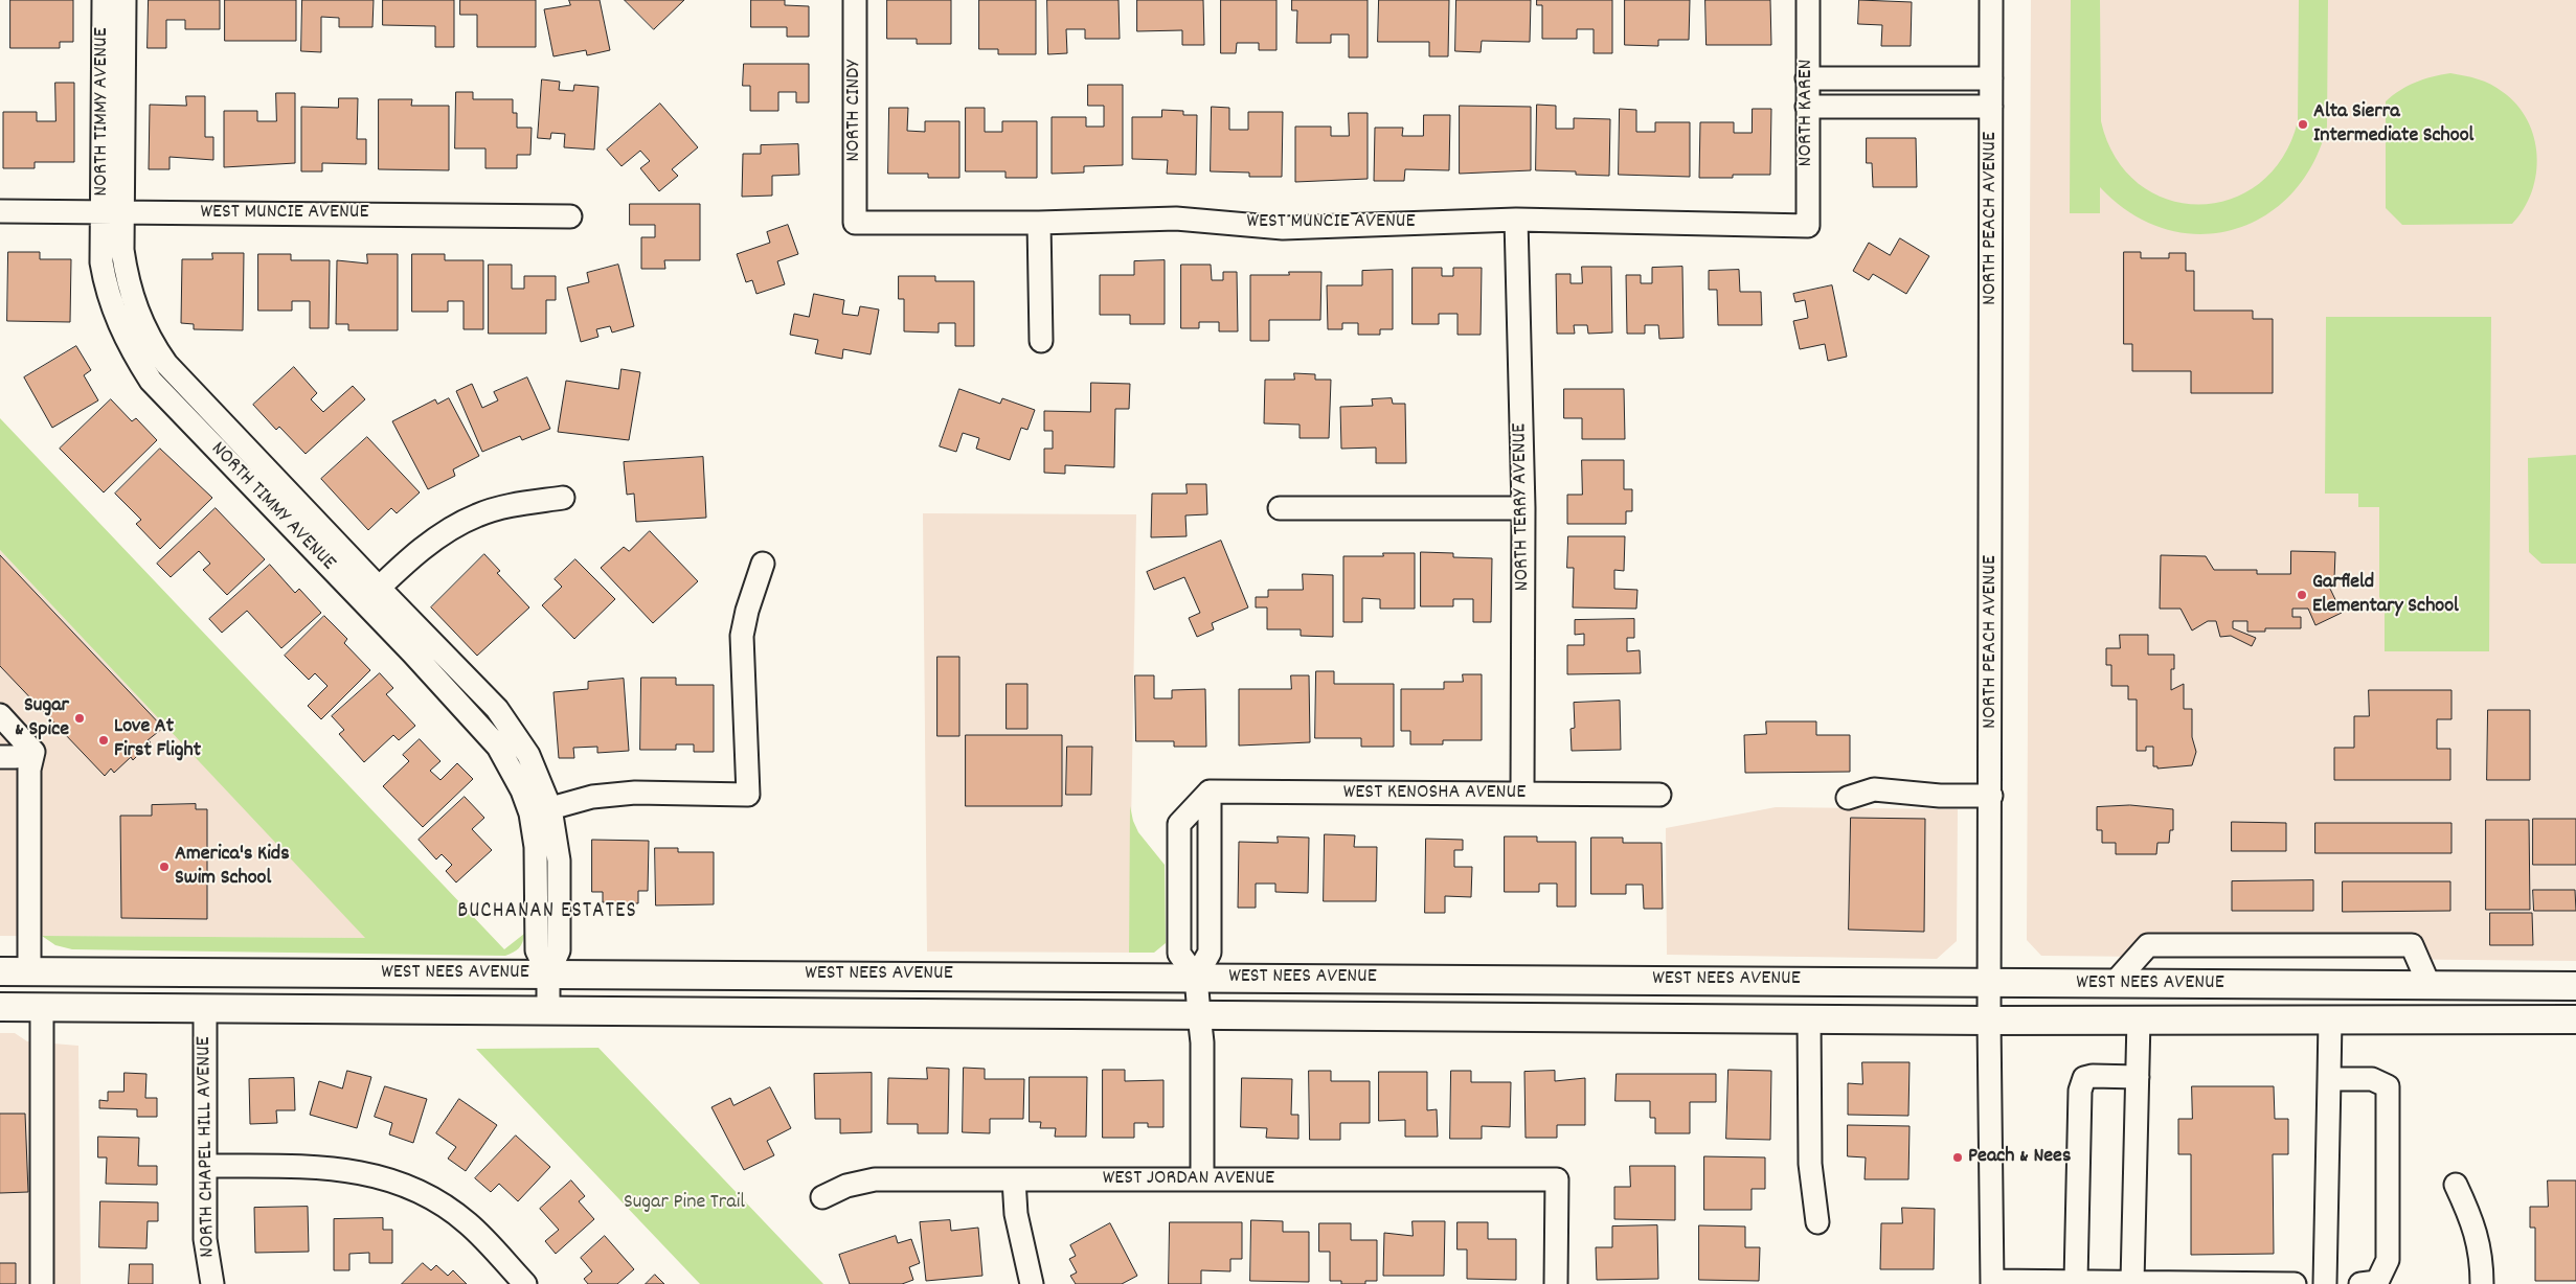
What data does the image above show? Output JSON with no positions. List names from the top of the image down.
{
  "streets": {
    "main road": ["WEST NEES AVENUE"],
    "street": [
      "NORTH CINDY",
      "NORTH TIMMY AVENUE",
      "NORTH KAREN",
      "WEST MUNCIE AVENUE",
      "NORTH PEACH AVENUE",
      "NORTH TERRY AVENUE",
      "WEST KENOSHA AVENUE",
      "NORTH CHAPEL HILL AVENUE",
      "WEST JORDAN AVENUE"
    ]
  },
  "crossings": [
    ["NORTH CINDY", "WEST MUNCIE AVENUE"],
    ["NORTH TIMMY AVENUE", "WEST MUNCIE AVENUE"],
    ["NORTH TIMMY AVENUE", "WEST NEES AVENUE"],
    ["NORTH KAREN", "WEST MUNCIE AVENUE"],
    ["WEST MUNCIE AVENUE", "NORTH TERRY AVENUE"],
    ["NORTH PEACH AVENUE", "WEST NEES AVENUE"],
    ["NORTH TERRY AVENUE", "WEST KENOSHA AVENUE"],
    ["WEST NEES AVENUE", "NORTH CHAPEL HILL AVENUE"]
  ],
  "districts": ["BUCHANAN ESTATES"],
  "parks": ["Sugar Pine Trail"],
  "places": [
    "Alta Sierra Intermediate School",
    "Garfield Elementary School",
    "Sugar & Spice",
    "Love At First Flight",
    "America's Kids Swim School",
    "Peach & Nees"
  ]
}
